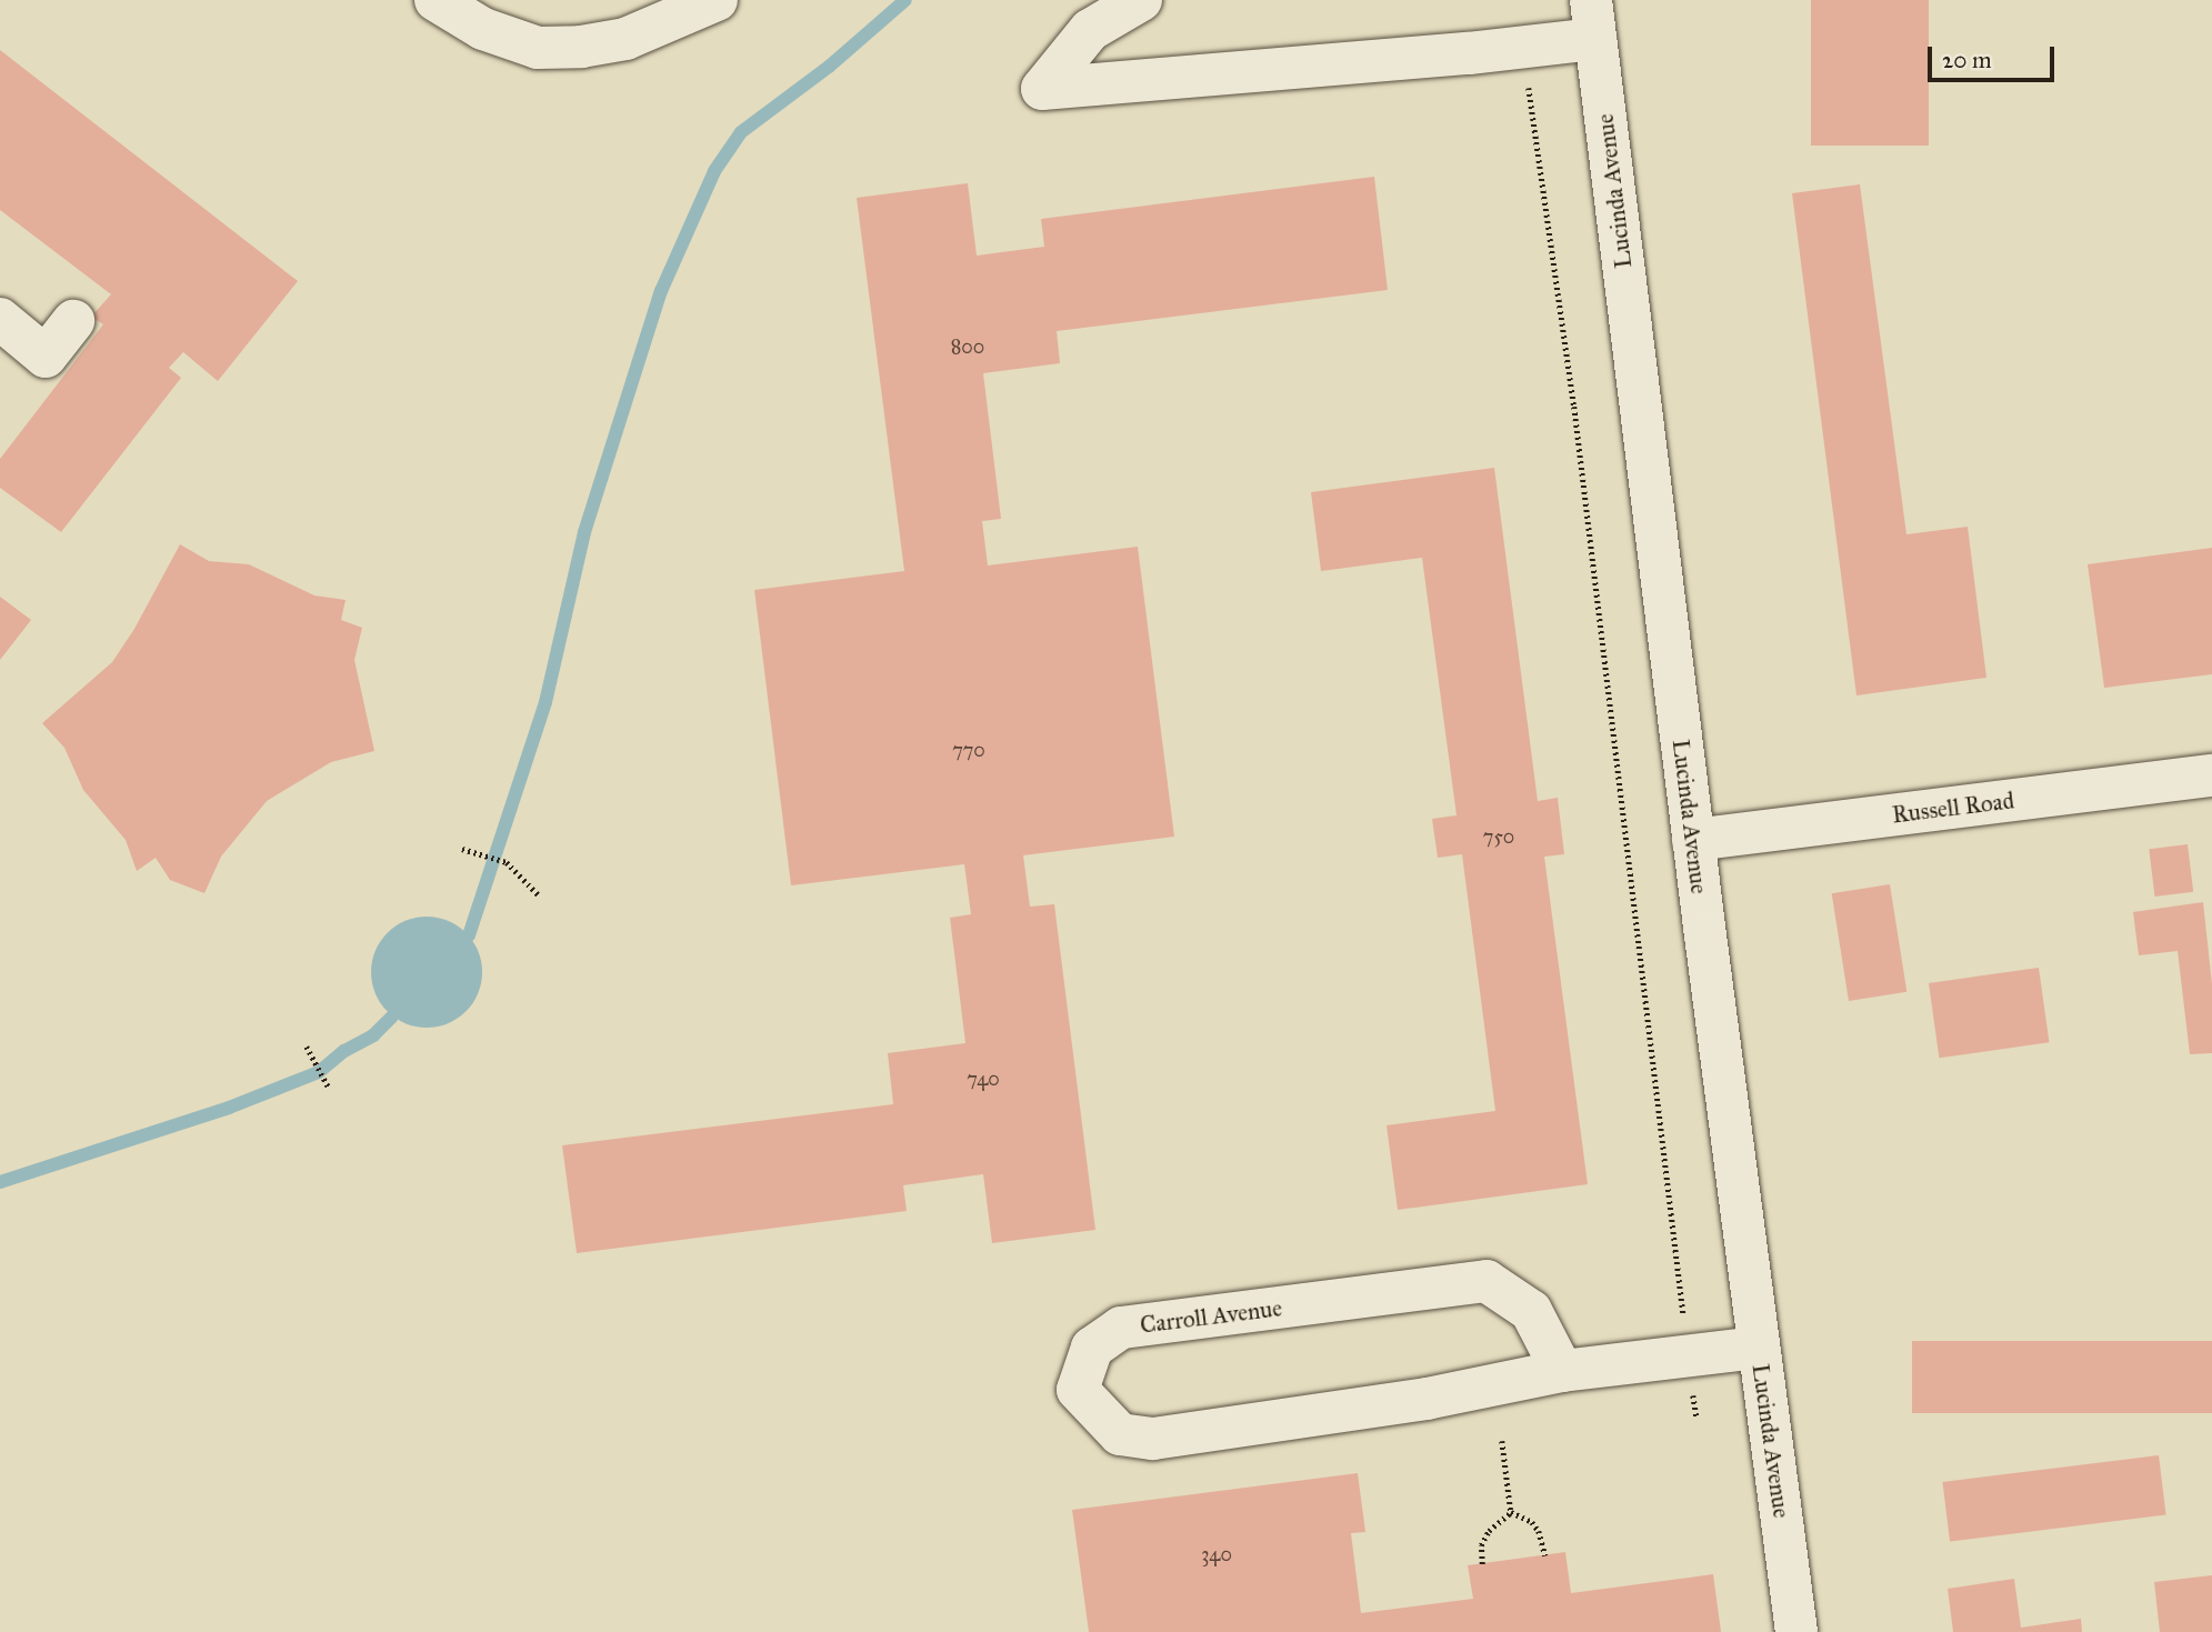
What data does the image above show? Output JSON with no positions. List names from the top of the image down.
{
  "streets": {
    "street": ["Lucinda Avenue", "Russell Road", "Carroll Avenue"]
  },
  "crossings": [
    ["Lucinda Avenue", "Russell Road"],
    ["Lucinda Avenue", "Carroll Avenue"]
  ],
  "house_numbers": [
    "800",
    "770",
    "750",
    "740",
    "340"
  ],
  "scale_bar": "20 m"
}
